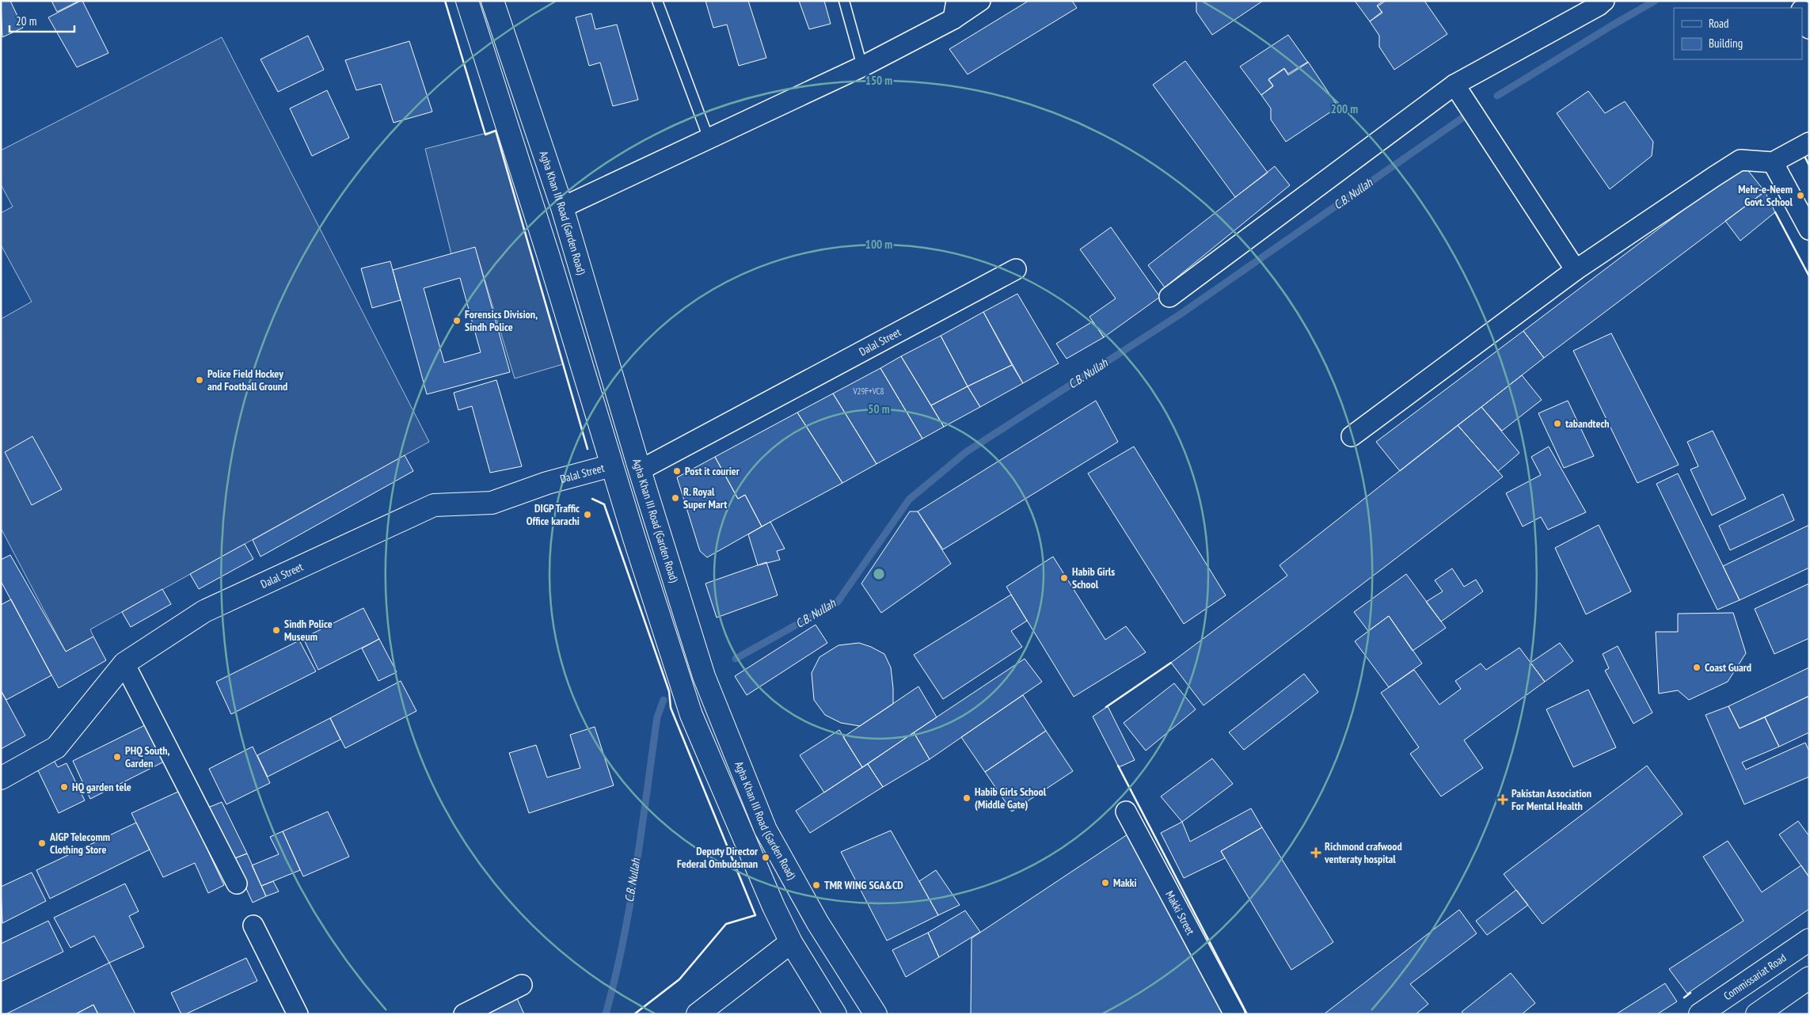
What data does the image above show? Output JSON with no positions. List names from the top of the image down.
{
  "streets": {
    "main road": ["Agha Khan III Road (Garden Road)", "Dalal Street", "Commissariat Road"],
    "street": ["Makki Street"]
  },
  "crossings": [
    ["Agha Khan III Road (Garden Road)", "Dalal Street"]
  ],
  "water": ["C.B. Nullah"],
  "places": {
    "other": [
      "Mehr-e-Neem Govt. School",
      "Forensics Division, Sindh Police",
      "Police Field Hockey and Football Ground",
      "tabandtech",
      "Post it courier",
      "R. Royal Super Mart",
      "DIGP Traffic Office karachi",
      "Habib Girls School",
      "Sindh Police Museum",
      "Coast Guard",
      "PHQ South, Garden",
      "HQ garden tele",
      "Habib Girls School (Middle Gate)",
      "AIGP Telecomm Clothing Store",
      "Deputy Director Federal Ombudsman",
      "Makki",
      "TMR WING SGA&CD"
    ],
    "health": ["Pakistan Association For Mental Health", "Richmond crafwood venteraty hospital"]
  },
  "house_numbers": ["V29F+VC8"],
  "legend": ["Road", "Building"],
  "scale_bar": "20 m",
  "rings": [
    "150 m",
    "200 m",
    "100 m",
    "50 m"
  ]
}
